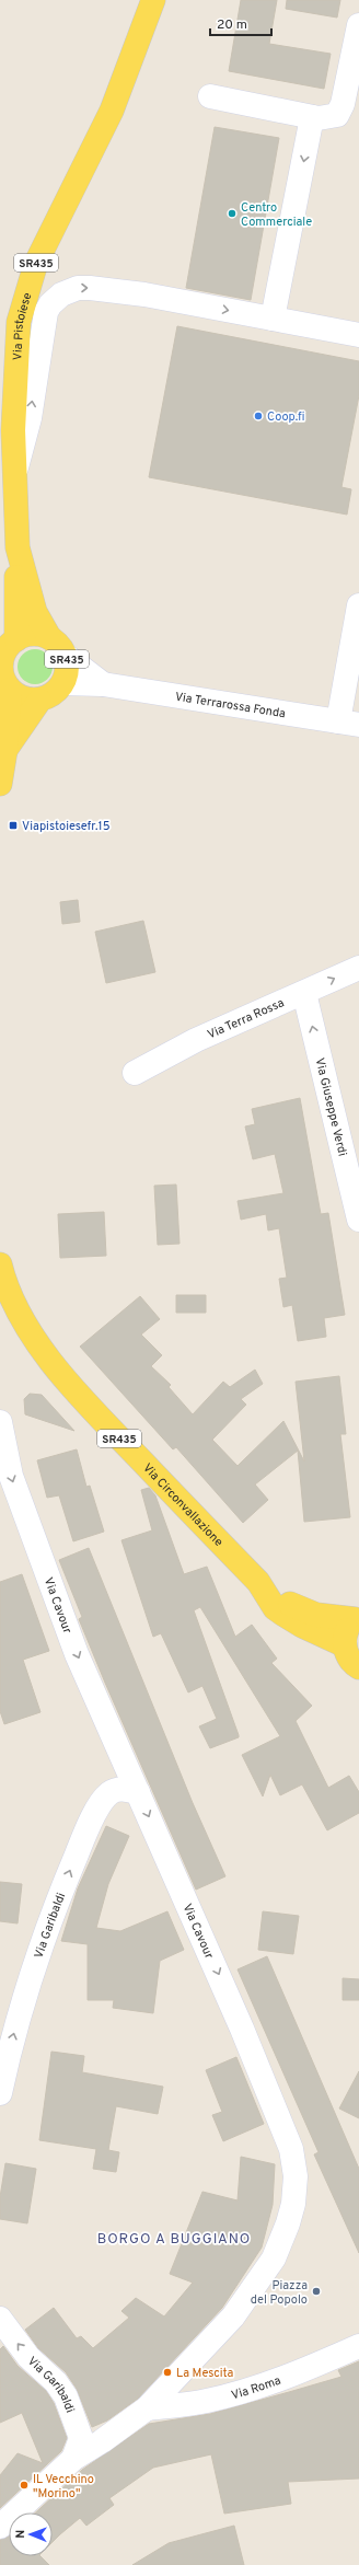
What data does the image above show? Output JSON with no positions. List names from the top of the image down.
{
  "streets": {
    "main road": ["SR435", "Via Pistoiese", "Via Circonvallazione"],
    "street": [
      "Via Terrarossa Fonda",
      "Via Terra Rossa",
      "Via Giuseppe Verdi",
      "Via Cavour",
      "Via Garibaldi",
      "Via Roma"
    ]
  },
  "crossings": [
    ["SR435", "Via Pistoiese"],
    ["SR435", "Via Terrarossa Fonda"],
    ["Via Pistoiese", "Via Terrarossa Fonda"],
    ["Via Terra Rossa", "Via Giuseppe Verdi"],
    ["Via Cavour", "Via Garibaldi"],
    ["Via Cavour", "Via Roma"]
  ],
  "one_way": ["Via Giuseppe Verdi", "Via Cavour", "Via Garibaldi"],
  "districts": ["BORGO A BUGGIANO"],
  "places": {
    "other": [
      "Centro Commerciale",
      "Coop.fi",
      "Piazza del Popolo",
      "La Mescita",
      "IL Vecchino \"Morino\""
    ],
    "transit": ["Viapistoiesefr.15"]
  },
  "scale_bar": "20 m",
  "north": "left"
}
